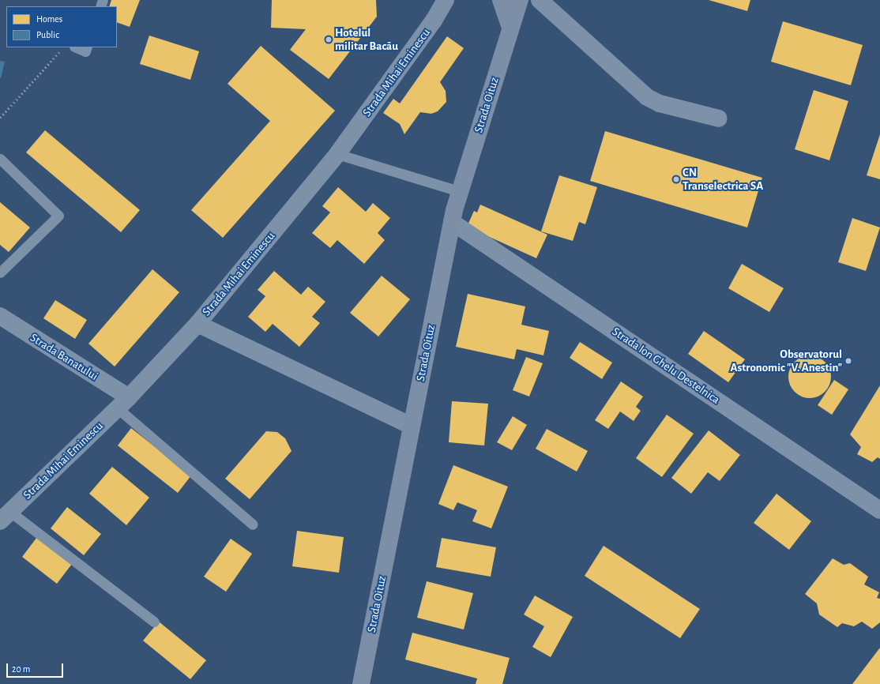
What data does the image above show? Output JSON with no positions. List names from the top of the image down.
{
  "streets": {
    "main road": ["Strada Oituz"],
    "street": ["Strada Mihai Eminescu", "Strada Banatului", "Strada Ion Ghelu Destelnica"]
  },
  "crossings": [
    ["Strada Mihai Eminescu", "Strada Banatului"],
    ["Strada Oituz", "Strada Ion Ghelu Destelnica"]
  ],
  "places": ["Hotelul militar Bacău", "CN Transelectrica SA", "Observatorul Astronomic \"V. Anestin\""],
  "legend": ["Homes", "Public"],
  "scale_bar": "20 m"
}
